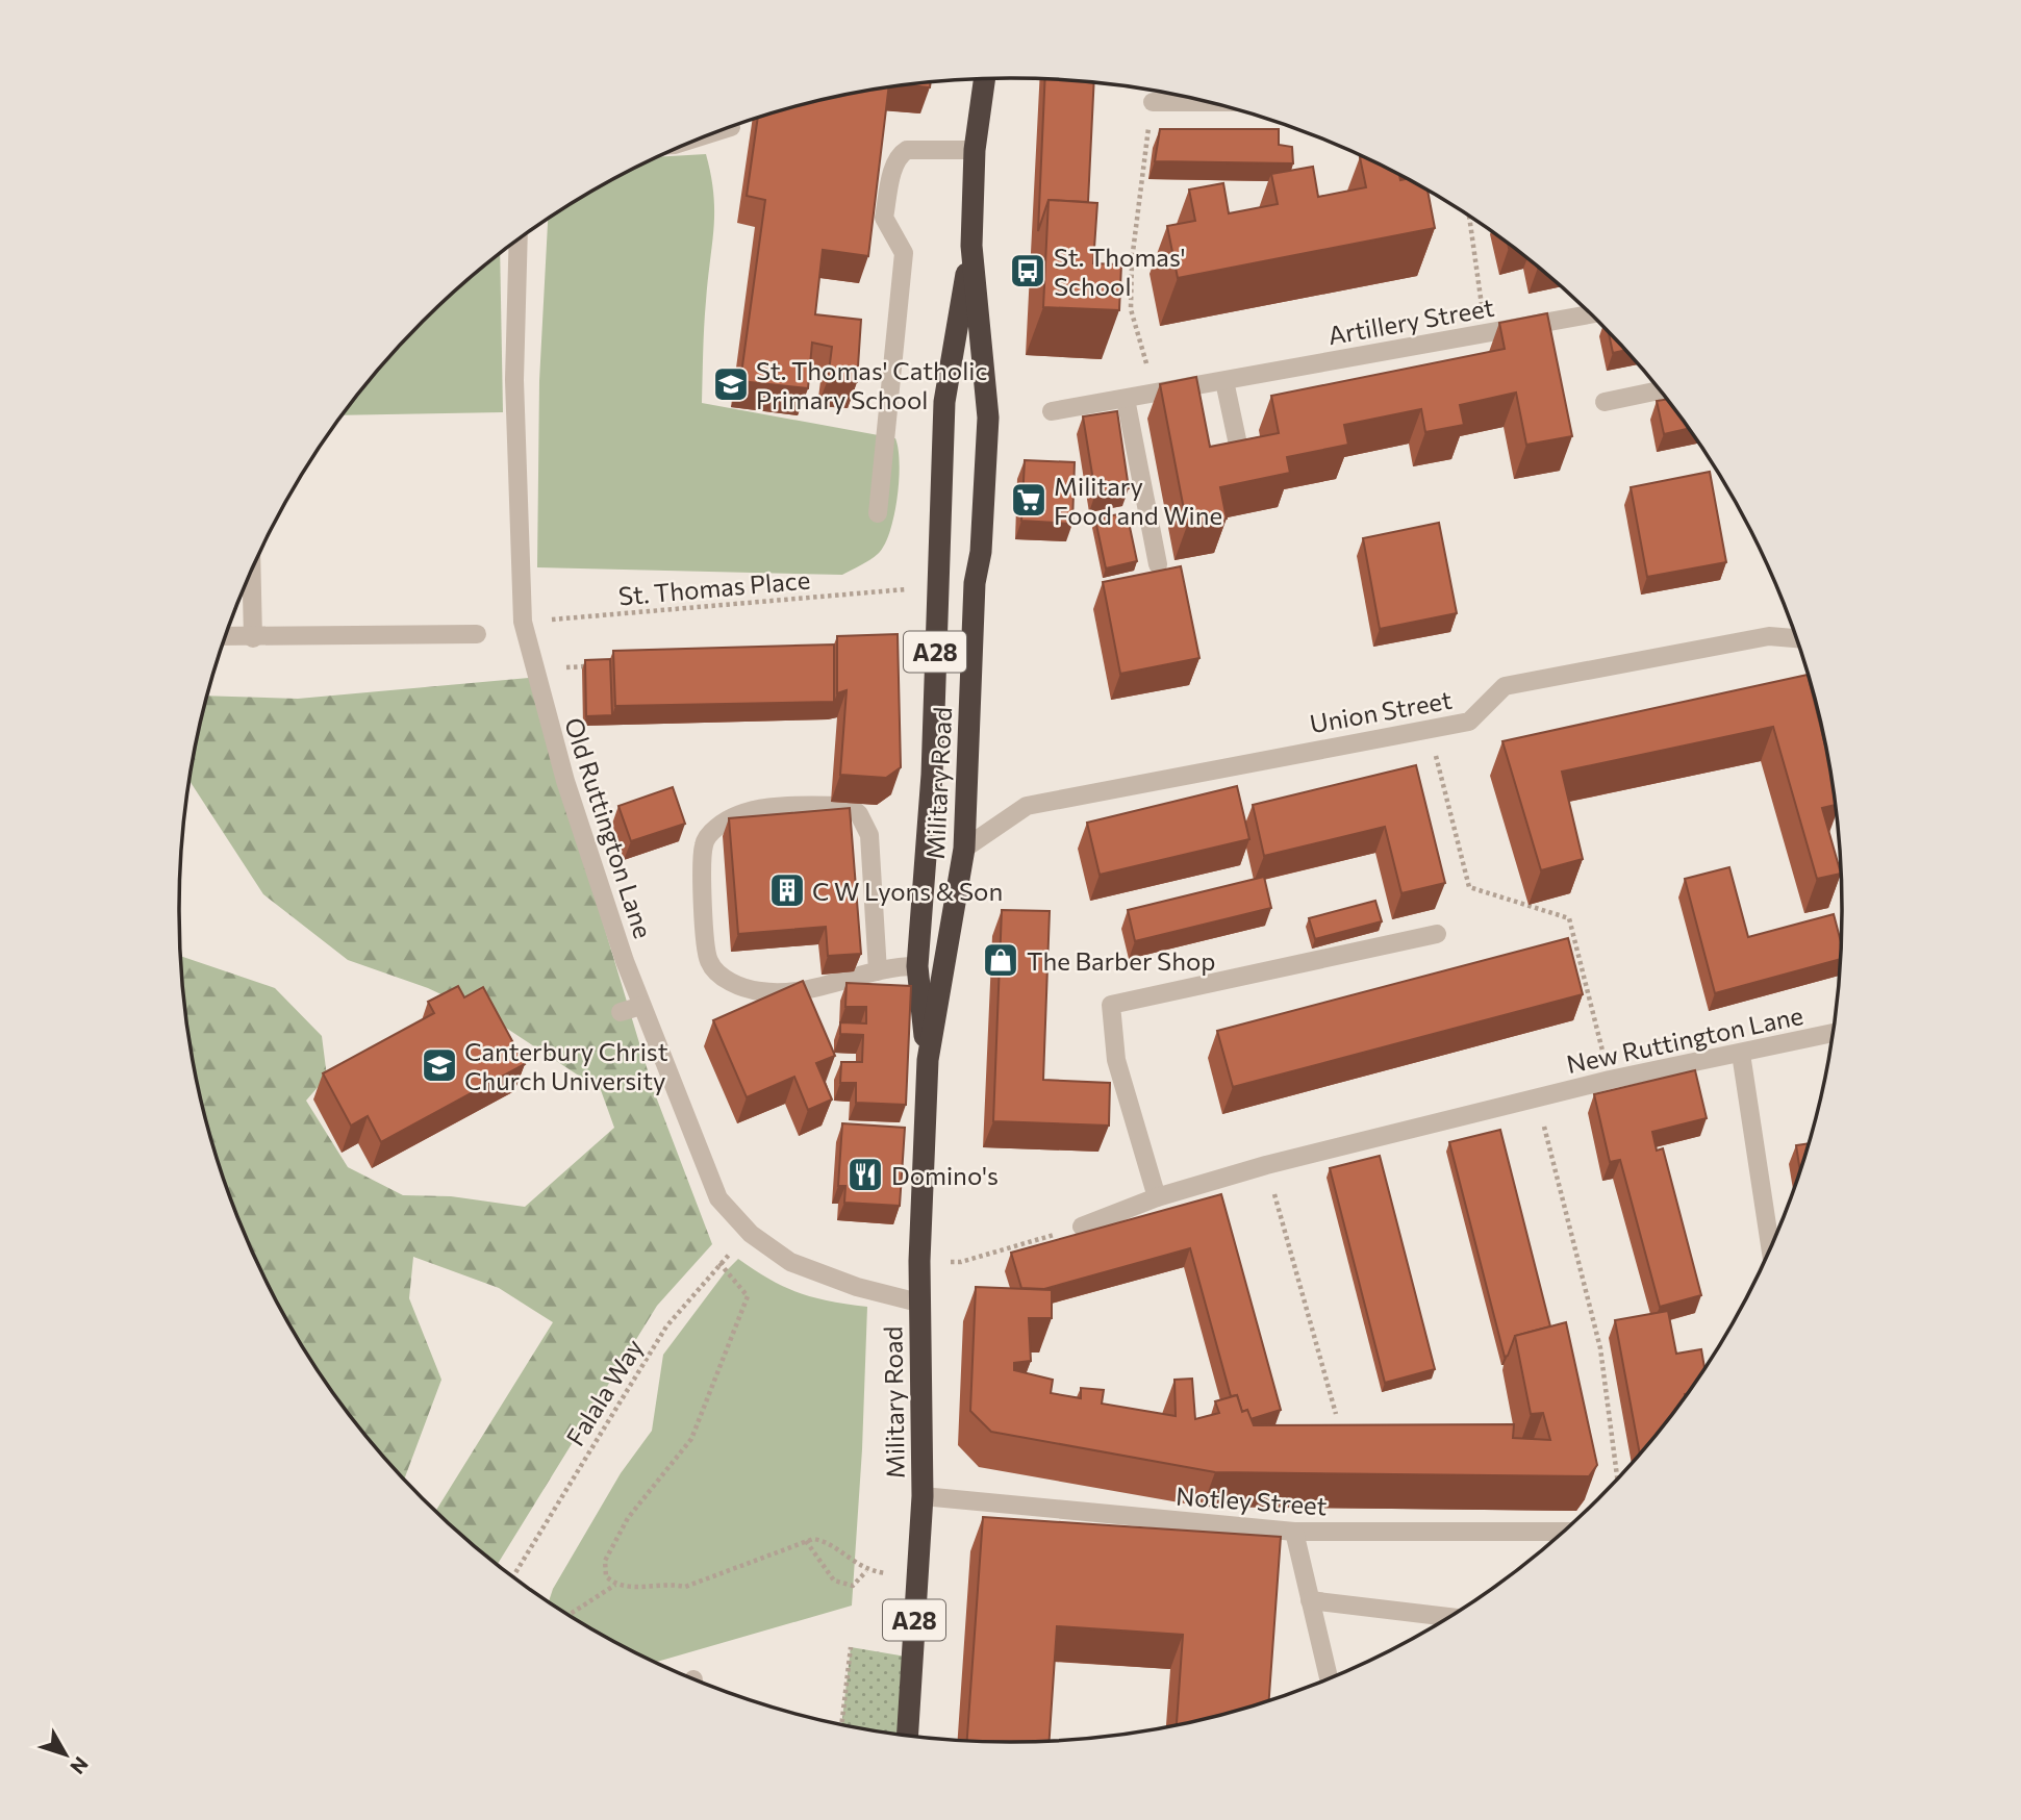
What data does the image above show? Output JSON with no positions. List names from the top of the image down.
{
  "streets": {
    "highway": ["A28", "Military Road"],
    "street": [
      "Artillery Street",
      "Union Street",
      "Old Ruttington Lane",
      "New Ruttington Lane",
      "Notley Street"
    ],
    "path": ["St. Thomas Place", "Falala Way"]
  },
  "crossings": [
    ["St. Thomas Place", "Old Ruttington Lane"],
    ["Union Street", "Military Road"],
    ["Military Road", "Old Ruttington Lane"],
    ["Military Road", "Notley Street"],
    ["Old Ruttington Lane", "Falala Way"]
  ],
  "places": {
    "bus stop": ["St. Thomas' School"],
    "school or university": ["St. Thomas' Catholic Primary School", "Canterbury Christ Church University"],
    "supermarket": ["Military Food and Wine"],
    "building": ["C W Lyons & Son"],
    "shop": ["The Barber Shop"],
    "restaurant": ["Domino's"]
  },
  "north": "bottom right"
}
